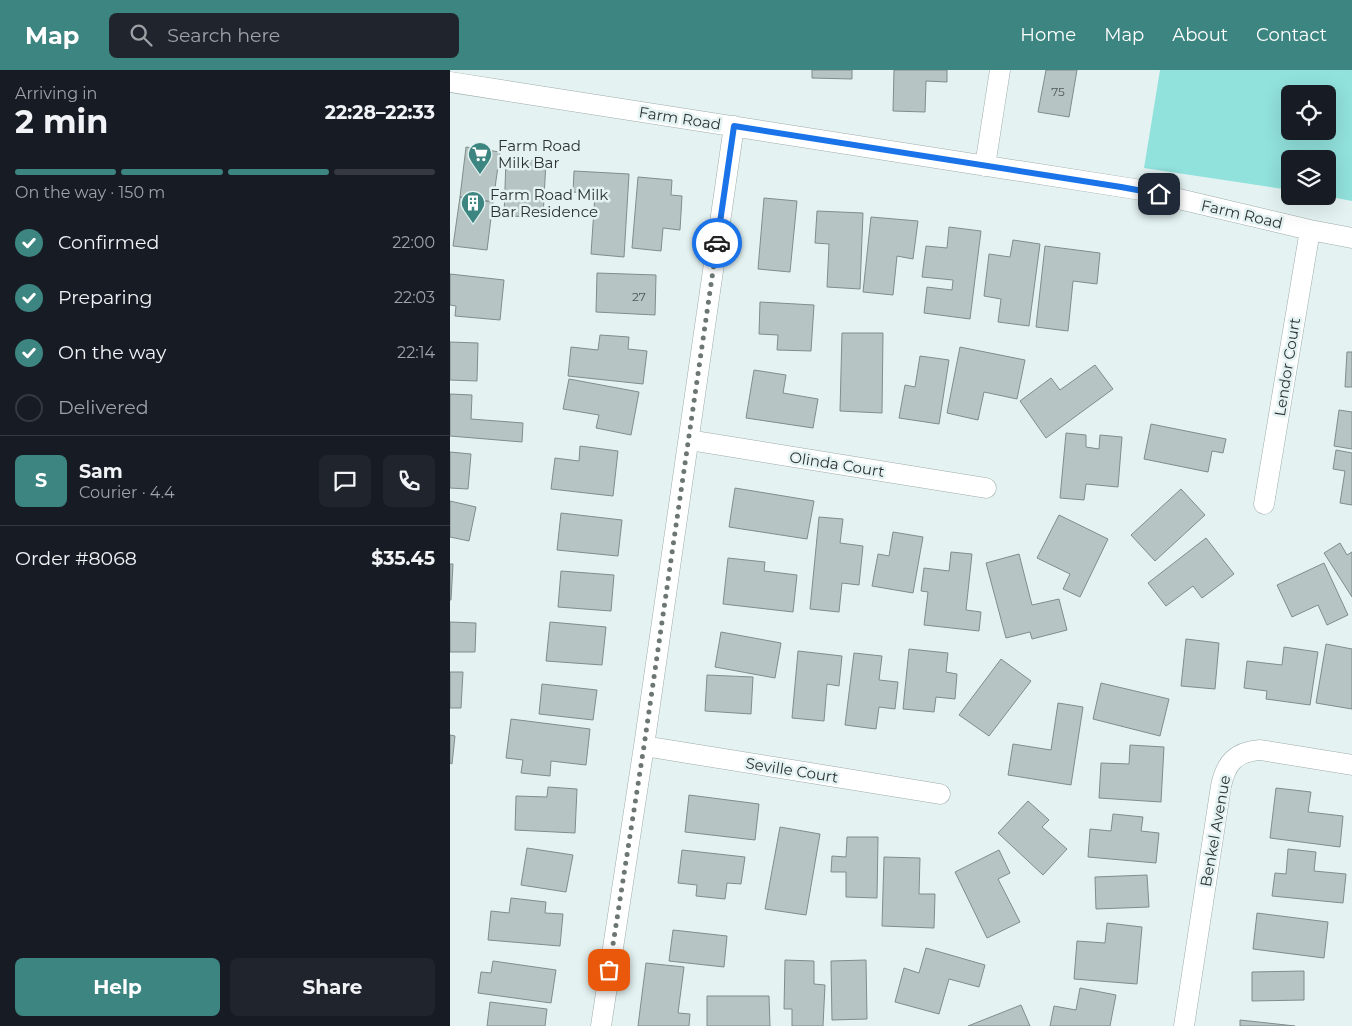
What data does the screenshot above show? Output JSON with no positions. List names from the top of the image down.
{
  "streets": {
    "street": [
      "Farm Road",
      "Lendor Court",
      "Olinda Court",
      "Seville Court",
      "Benkel Avenue"
    ]
  },
  "crossings": [
    ["Farm Road", "Lendor Court"]
  ],
  "places": {
    "supermarket": ["Farm Road Milk Bar"],
    "building": ["Farm Road Milk Bar Residence"]
  },
  "house_numbers": ["75", "27"],
  "page": {
    "header": "Map",
    "search": "Search here",
    "nav": [
      "Home",
      "Map",
      "About",
      "Contact"
    ],
    "heading": ["2 min", "Arriving in", "22:28–22:33"],
    "panel": [
      "Sam",
      "Courier · 4.4",
      "Order #8068",
      "$35.45"
    ],
    "bar": "On the way · 150 m",
    "list": [
      ["Confirmed", "22:00"],
      ["Preparing", "22:03"],
      ["On the way", "22:14"],
      "Delivered"
    ],
    "round": "S",
    "buttons": ["Help", "Share"]
  }
}
